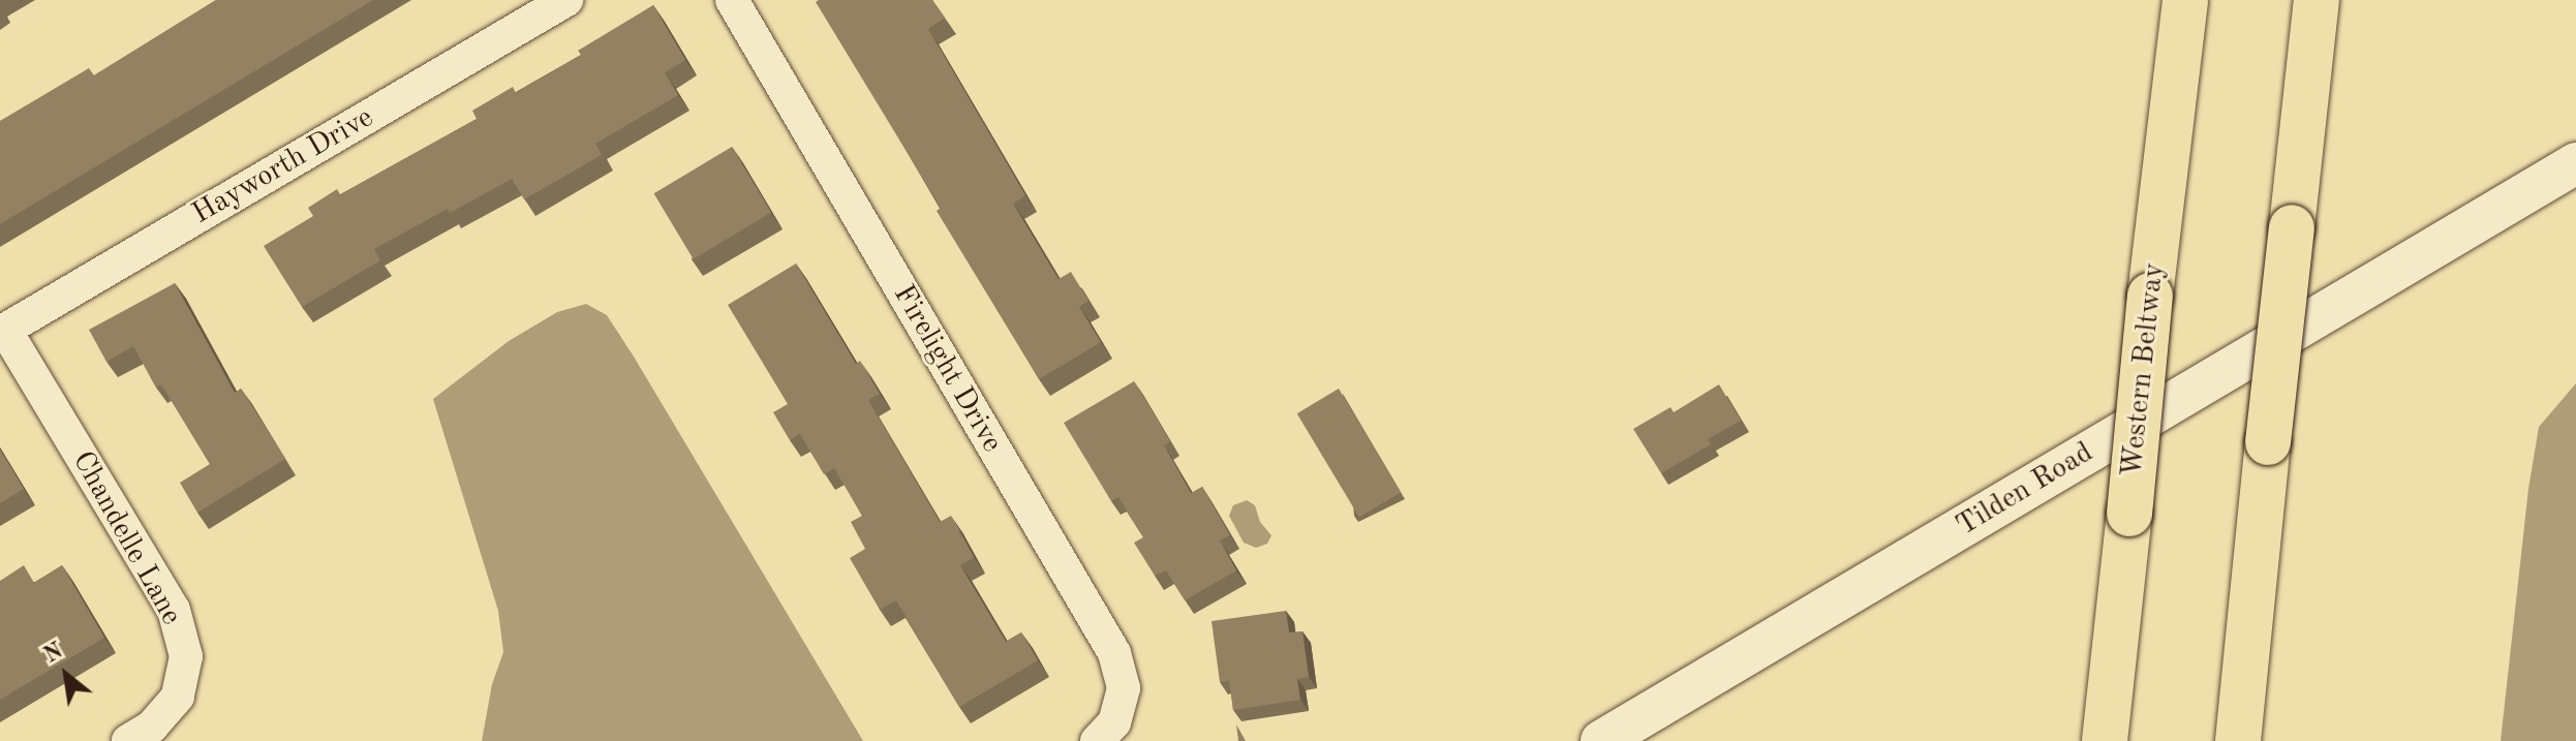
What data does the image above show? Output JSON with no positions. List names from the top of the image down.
{
  "streets": {
    "highway": ["Western Beltway"],
    "street": [
      "Hayworth Drive",
      "Firelight Drive",
      "Tilden Road",
      "Chandelle Lane"
    ]
  },
  "crossings": [
    ["Hayworth Drive", "Chandelle Lane"]
  ],
  "north": "top left"
}
